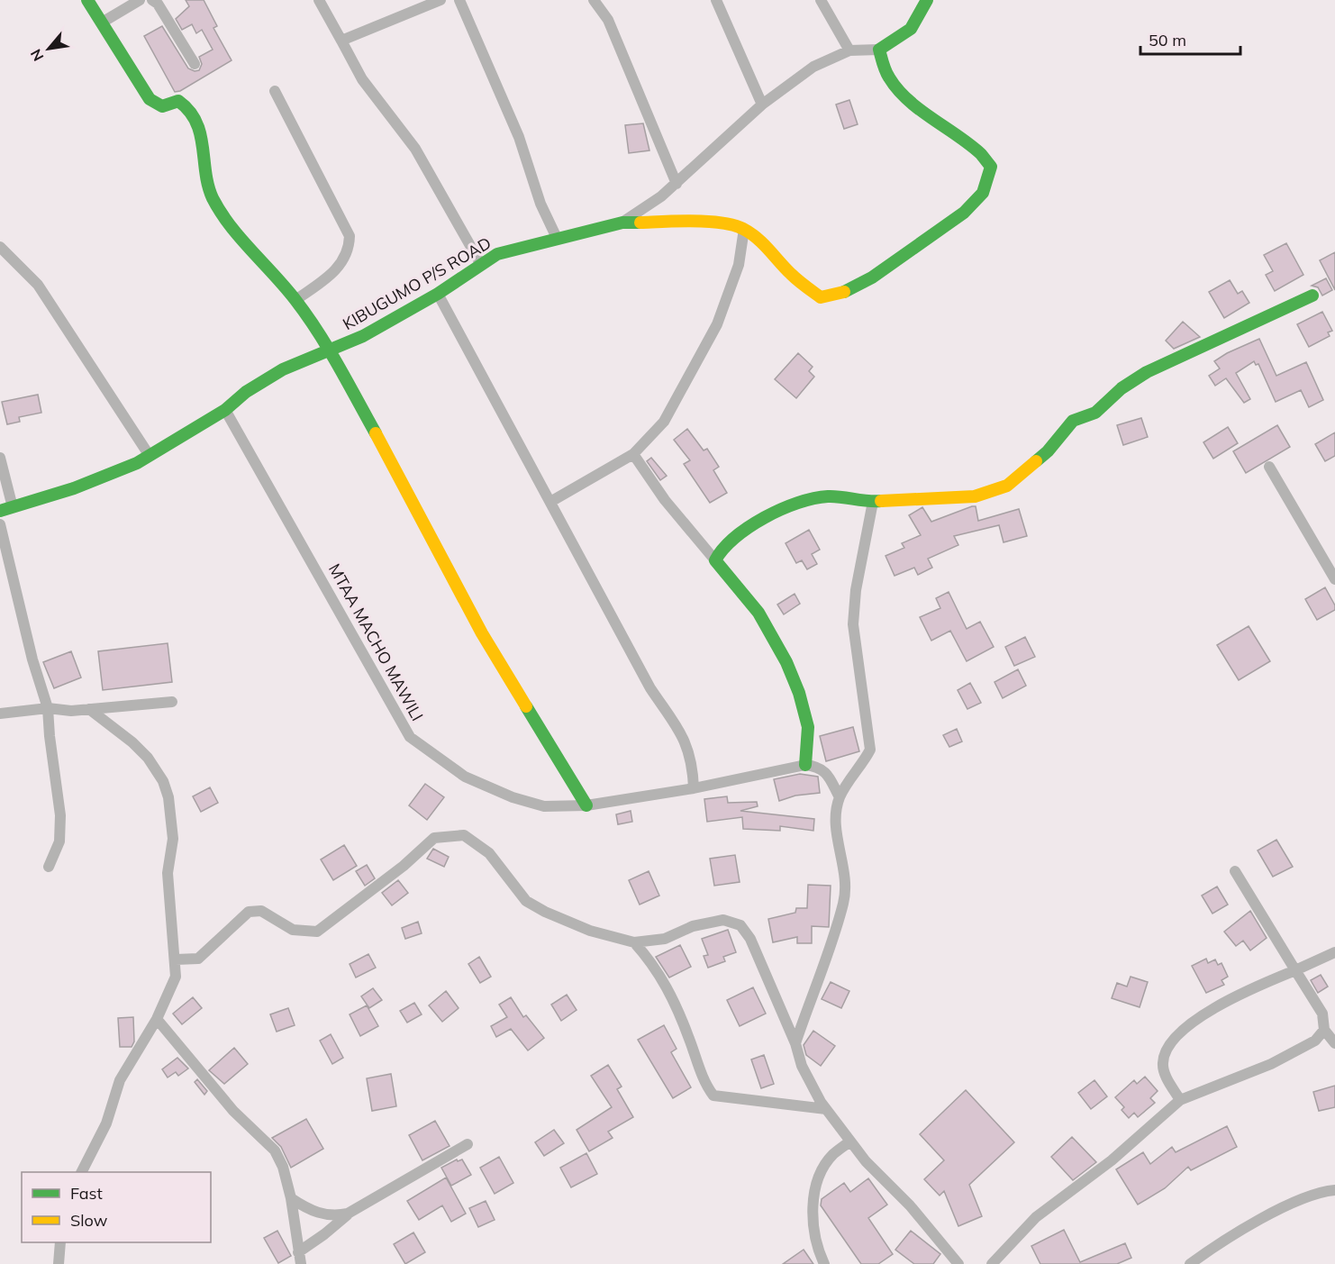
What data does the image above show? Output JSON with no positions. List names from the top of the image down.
{
  "streets": {
    "street": ["KIBUGUMO P/S ROAD", "MTAA MACHO MAWILI"]
  },
  "crossings": [
    ["KIBUGUMO P/S ROAD", "MTAA MACHO MAWILI"]
  ],
  "legend": ["Fast", "Slow"],
  "scale_bar": "50 m",
  "north": "bottom left"
}
